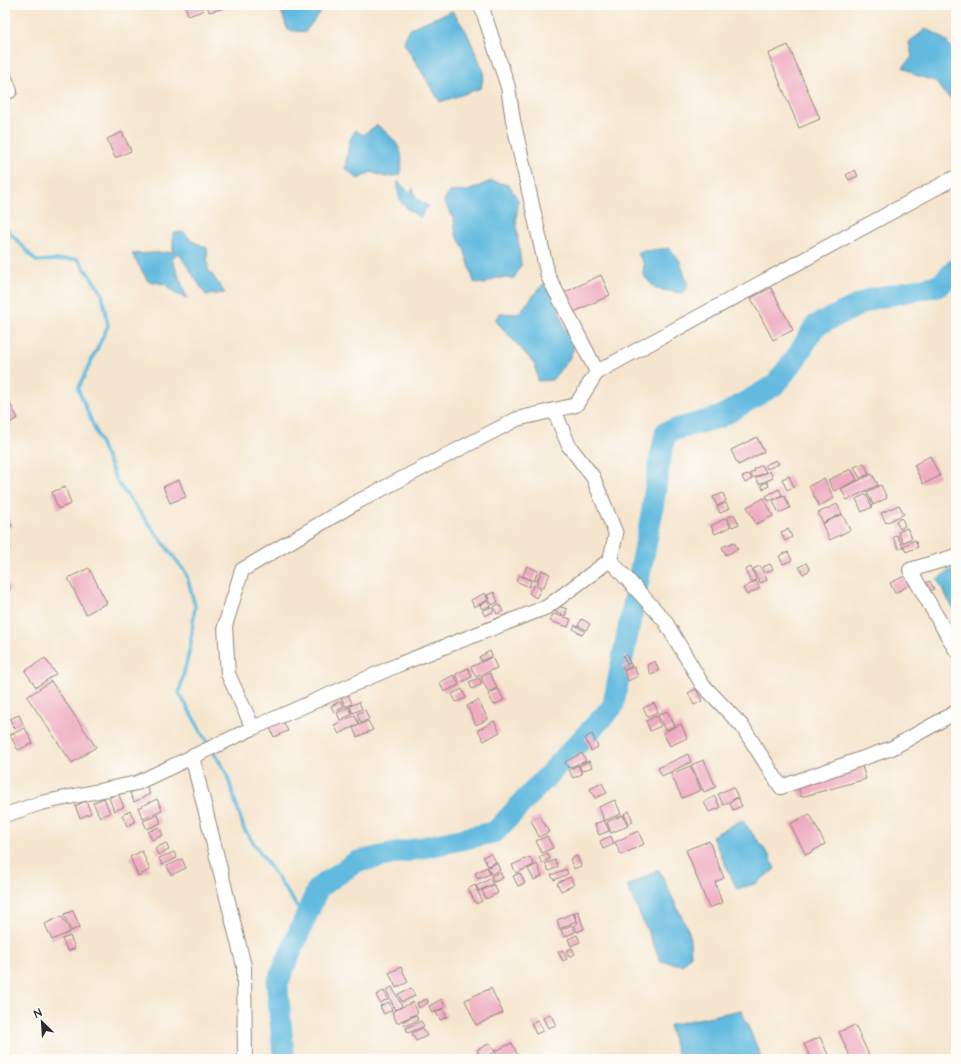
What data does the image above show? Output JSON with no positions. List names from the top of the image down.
{
  "north": "top left"
}
